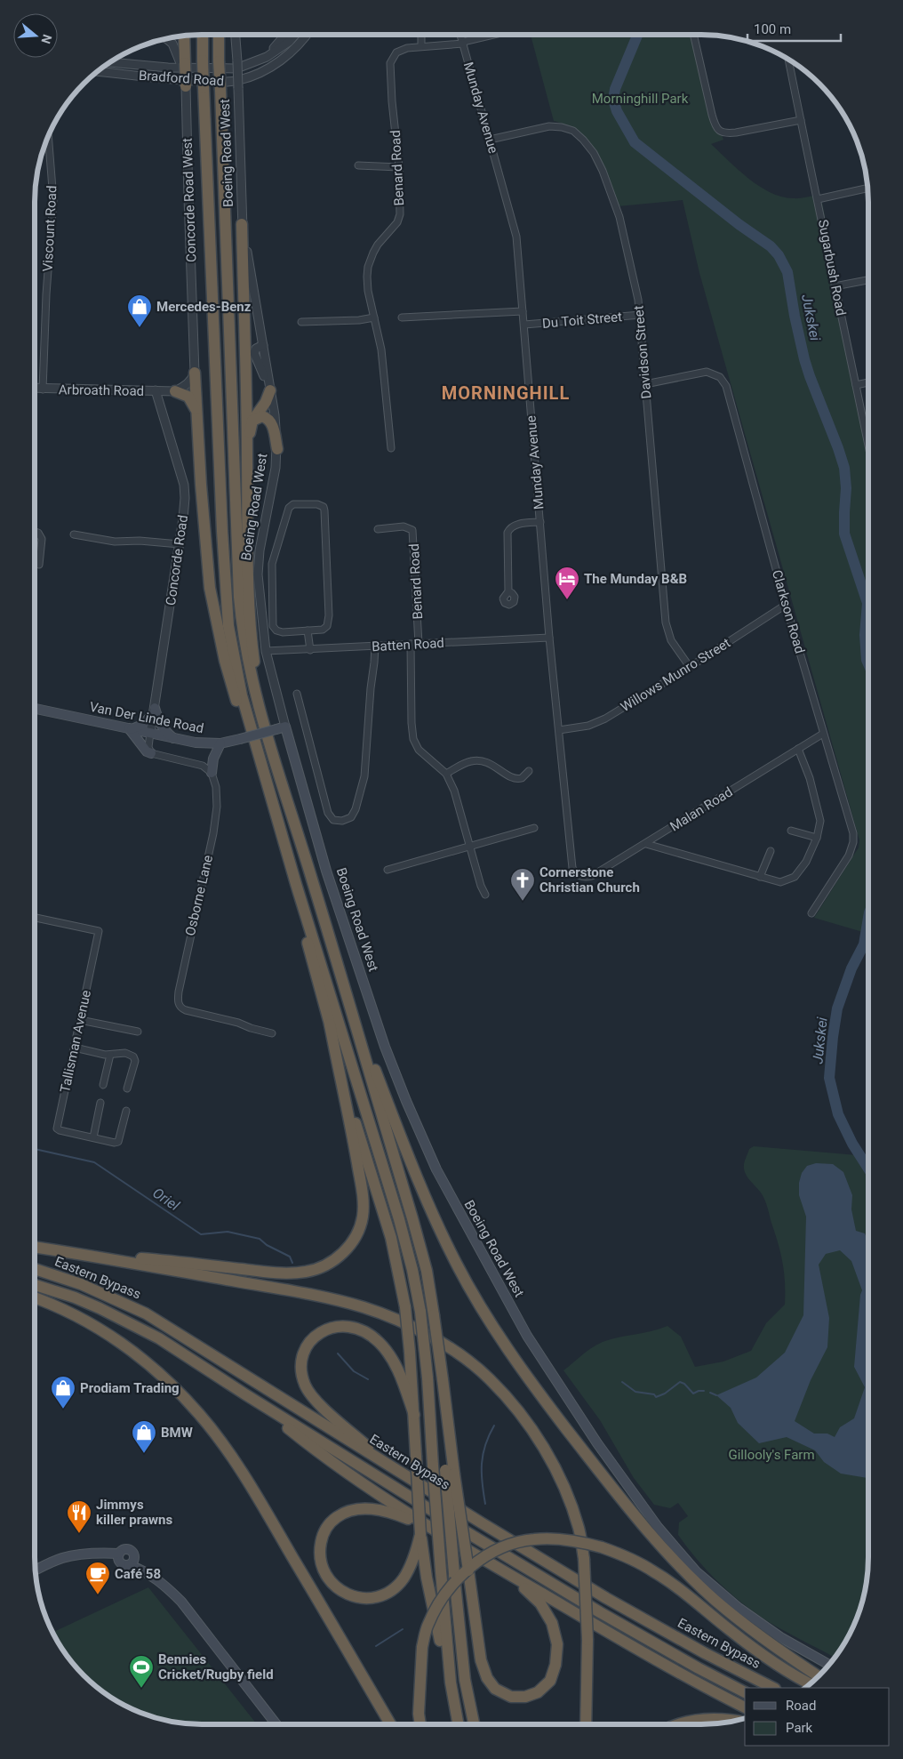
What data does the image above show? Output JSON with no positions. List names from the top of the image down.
{
  "streets": {
    "highway": ["Eastern Bypass"],
    "main road": ["Boeing Road West", "Van Der Linde Road"],
    "street": [
      "Bradford Road",
      "Munday Avenue",
      "Benard Road",
      "Concorde Road West",
      "Viscount Road",
      "Sugarbush Road",
      "Du Toit Street",
      "Davidson Street",
      "Arbroath Road",
      "Concorde Road",
      "Clarkson Road",
      "Batten Road",
      "Willows Munro Street",
      "Malan Road",
      "Osborne Lane",
      "Tallisman Avenue"
    ]
  },
  "crossings": [
    ["Munday Avenue", "Benard Road"],
    ["Munday Avenue", "Du Toit Street"],
    ["Munday Avenue", "Davidson Street"],
    ["Munday Avenue", "Batten Road"],
    ["Munday Avenue", "Willows Munro Street"],
    ["Munday Avenue", "Malan Road"],
    ["Boeing Road West", "Batten Road"],
    ["Boeing Road West", "Van Der Linde Road"],
    ["Benard Road", "Batten Road"],
    ["Viscount Road", "Arbroath Road"],
    ["Du Toit Street", "Davidson Street"],
    ["Davidson Street", "Clarkson Road"],
    ["Davidson Street", "Willows Munro Street"],
    ["Arbroath Road", "Concorde Road"],
    ["Concorde Road", "Van Der Linde Road"],
    ["Clarkson Road", "Willows Munro Street"],
    ["Clarkson Road", "Malan Road"]
  ],
  "districts": ["MORNINGHILL"],
  "water": ["Jukskei", "Oriel"],
  "parks": ["Morninghill Park", "Gillooly's Farm"],
  "places": {
    "shop": ["Mercedes-Benz", "Prodiam Trading", "BMW"],
    "hotel": ["The Munday B&B"],
    "church": ["Cornerstone Christian Church"],
    "restaurant": ["Jimmys killer prawns"],
    "cafe": ["Café 58"],
    "sports": ["Bennies Cricket/Rugby field"]
  },
  "legend": ["Road", "Park"],
  "scale_bar": "100 m",
  "north": "right"
}
